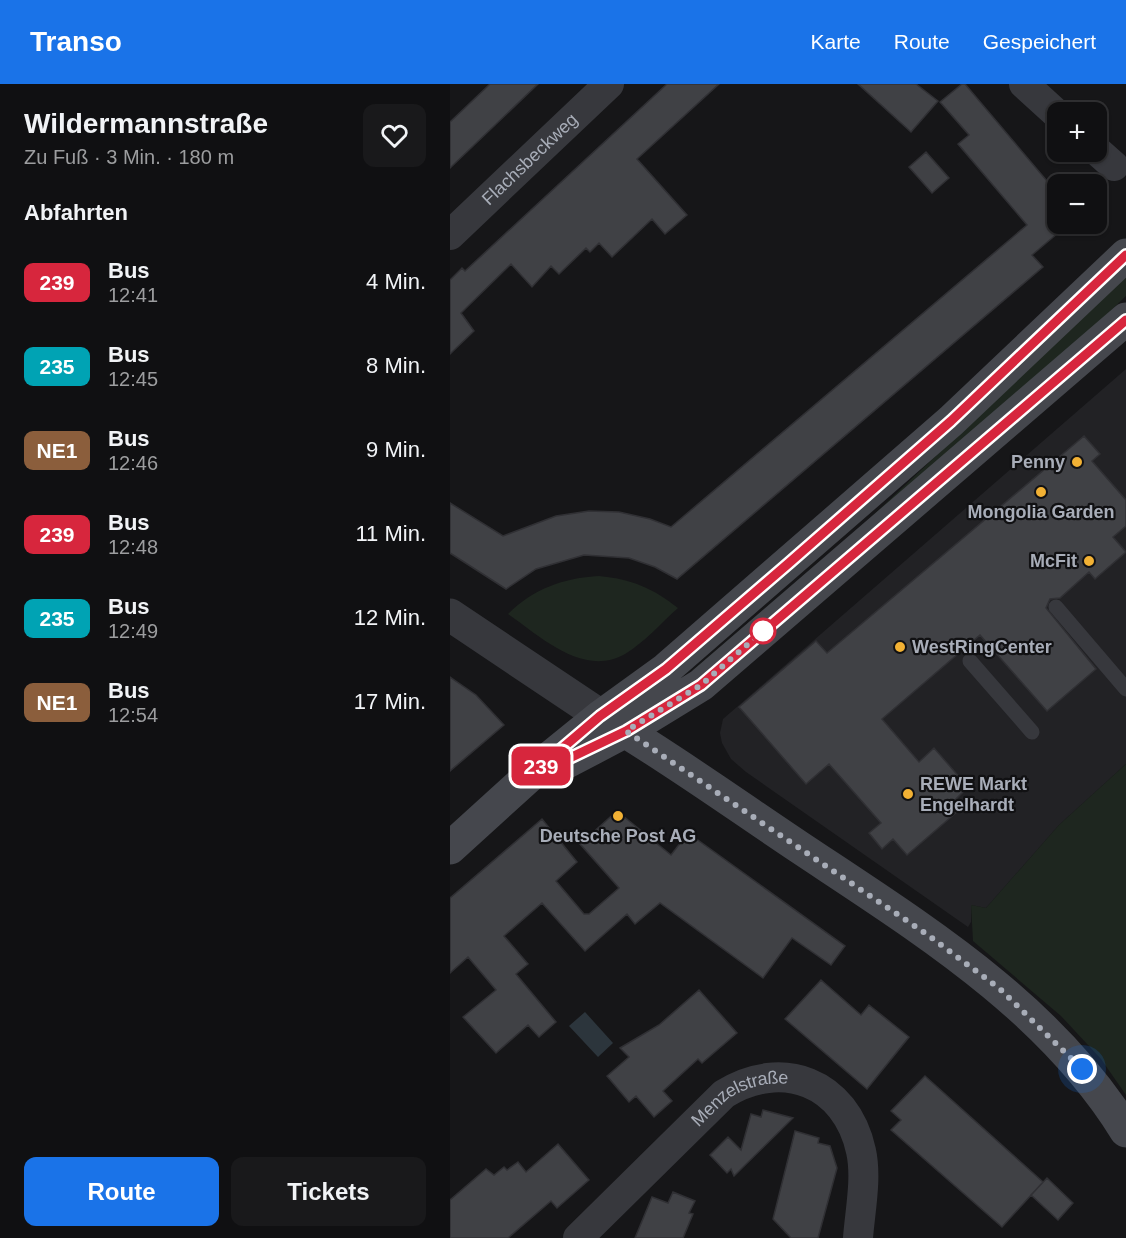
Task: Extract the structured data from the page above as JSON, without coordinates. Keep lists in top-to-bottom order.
{
  "streets": {
    "street": ["Flachsbeckweg", "Menzelstraße"]
  },
  "places": [
    "Penny",
    "Mongolia Garden",
    "McFit",
    "WestRingCenter",
    "REWE Markt Engelhardt",
    "Deutsche Post AG"
  ],
  "lines": ["bus line 239"],
  "page": {
    "header": "Transo",
    "nav": ["Karte", "Route", "Gespeichert"],
    "heading": [
      ["Wildermannstraße", "Zu Fuß · 3 Min. · 180 m"],
      "Abfahrten"
    ],
    "on_map": "239",
    "map_buttons": ["+", "−"],
    "list": [
      {
        "mark": "239",
        "name": "Bus",
        "note": "12:41",
        "value": "4 Min."
      },
      {
        "mark": "235",
        "name": "Bus",
        "note": "12:45",
        "value": "8 Min."
      },
      {
        "mark": "NE1",
        "name": "Bus",
        "note": "12:46",
        "value": "9 Min."
      },
      {
        "mark": "239",
        "name": "Bus",
        "note": "12:48",
        "value": "11 Min."
      },
      {
        "mark": "235",
        "name": "Bus",
        "note": "12:49",
        "value": "12 Min."
      },
      {
        "mark": "NE1",
        "name": "Bus",
        "note": "12:54",
        "value": "17 Min."
      }
    ],
    "buttons": ["Route", "Tickets"]
  }
}
